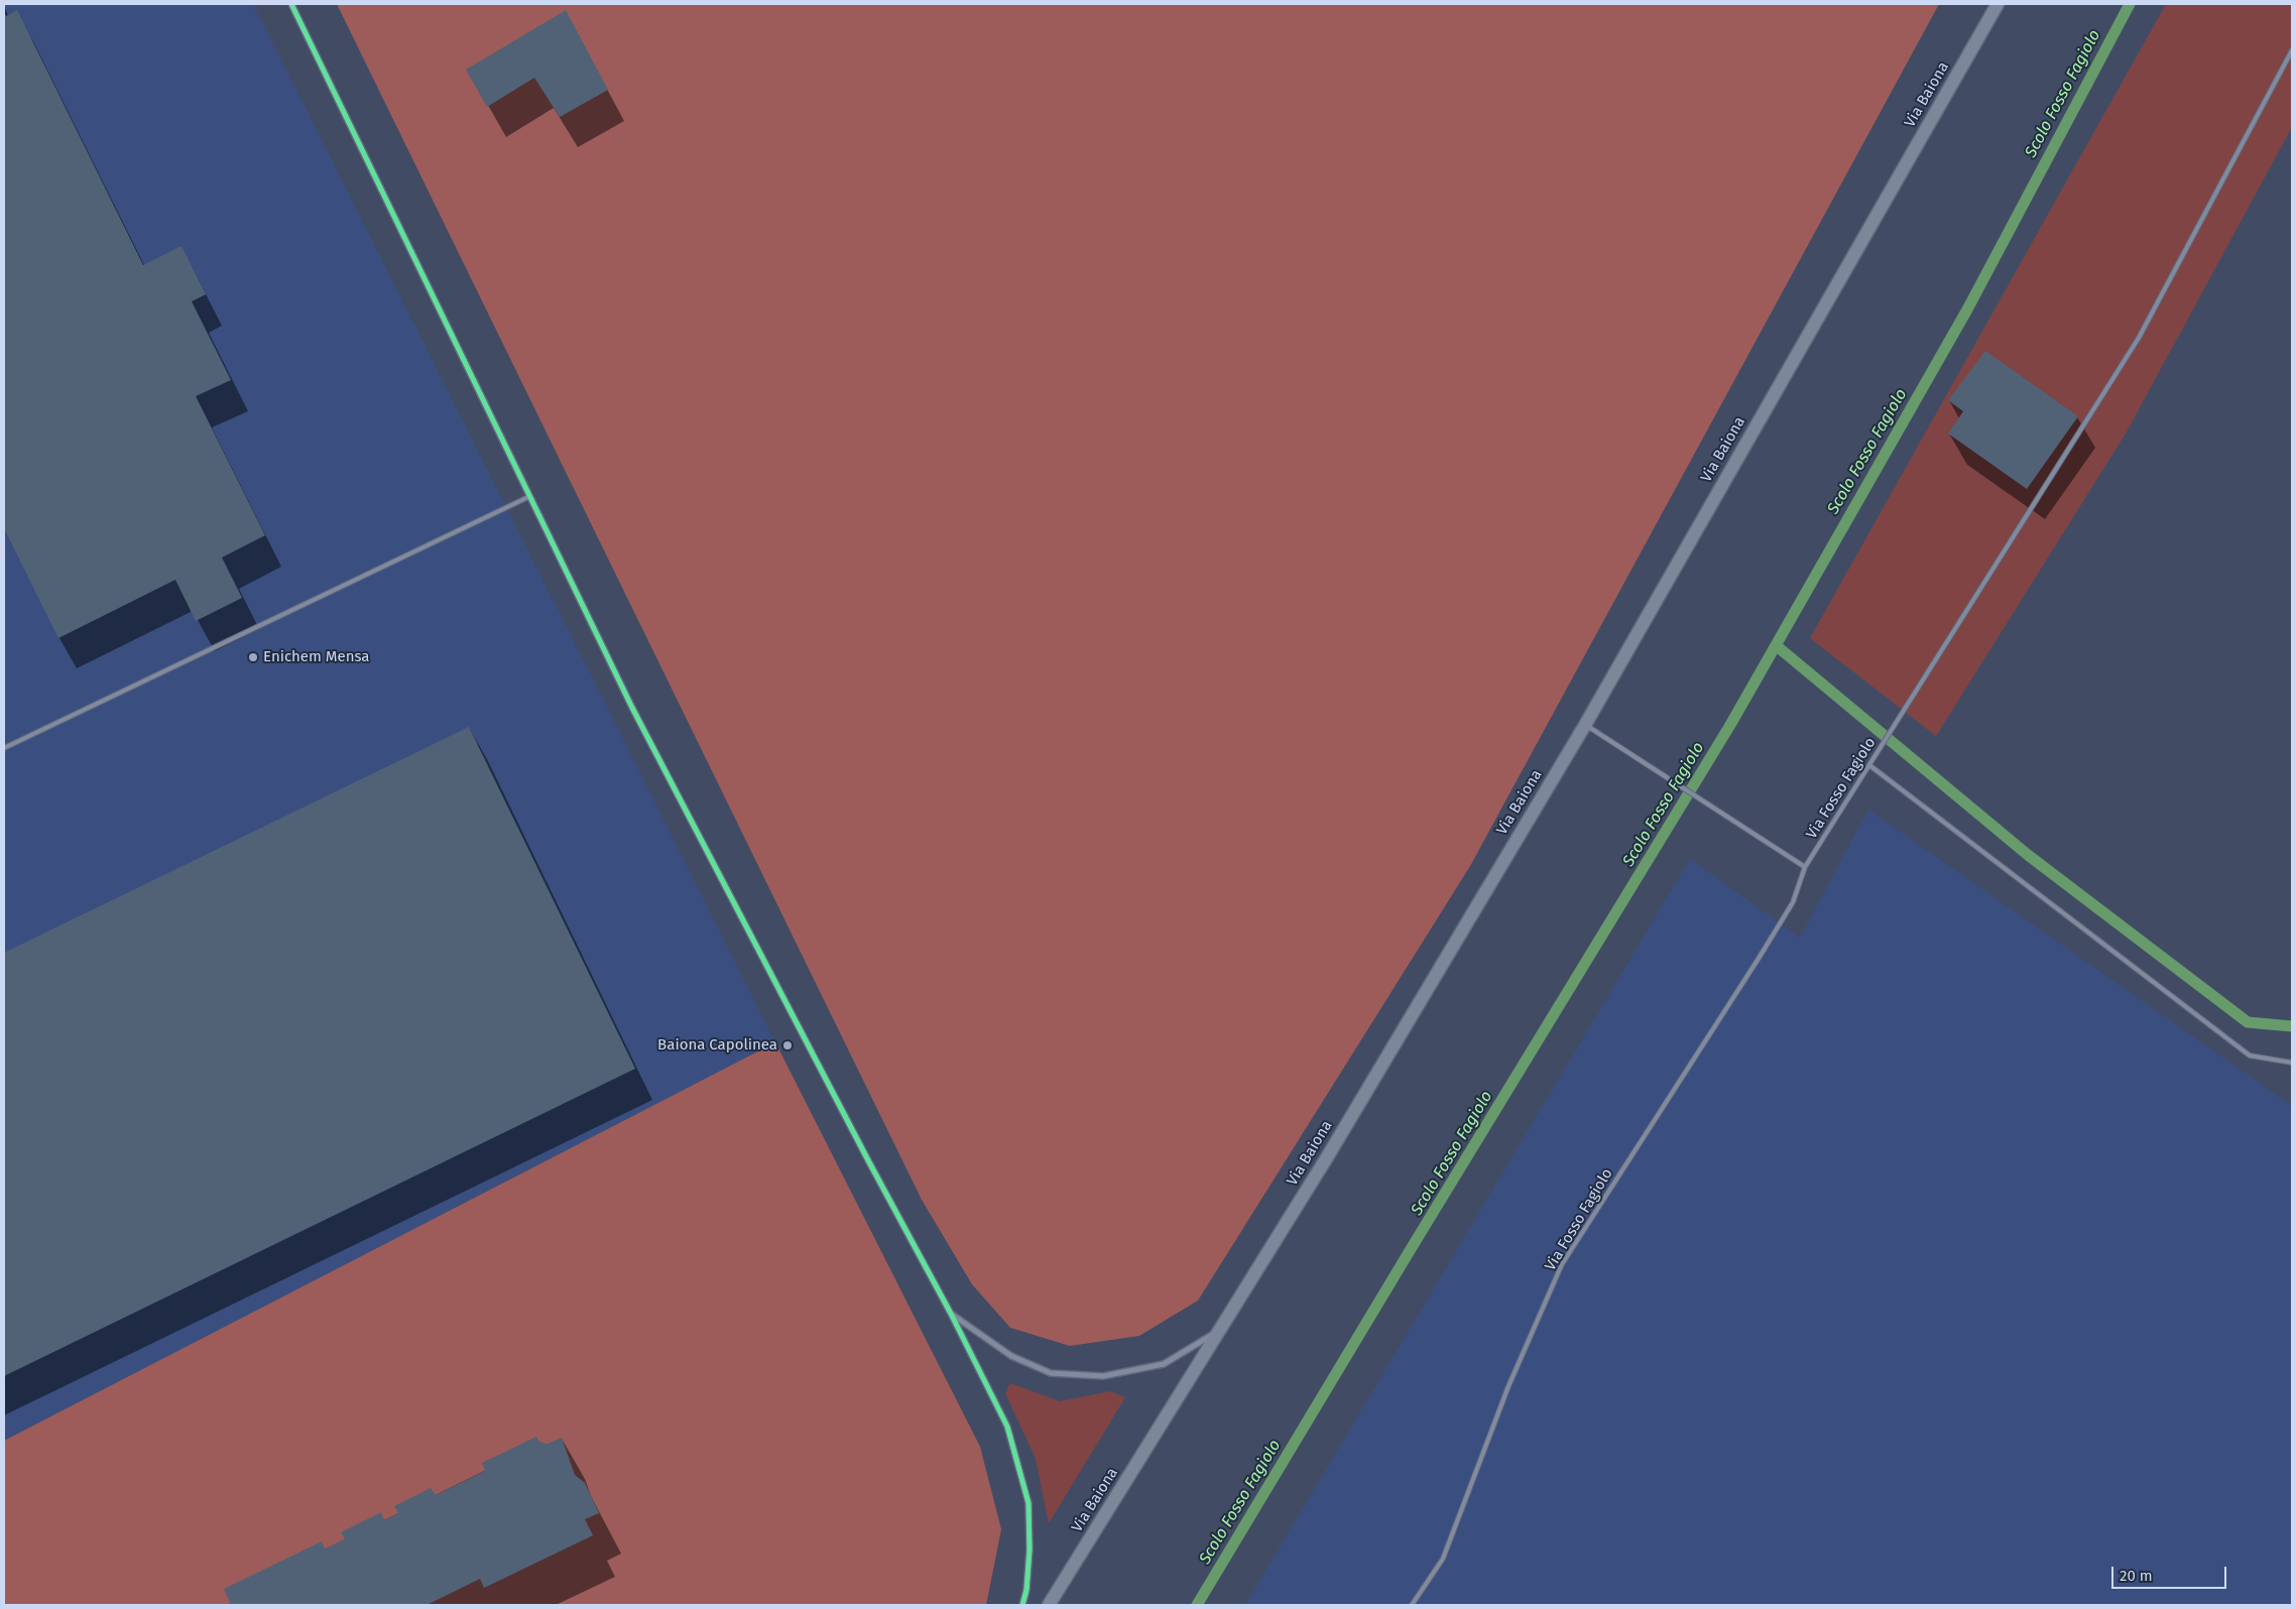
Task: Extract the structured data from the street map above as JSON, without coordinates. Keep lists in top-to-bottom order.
{
  "streets": {
    "main road": ["Via Baiona"],
    "lane": ["Via Fosso Fagiolo"]
  },
  "water": ["Scolo Fosso Fagiolo"],
  "places": ["Enichem Mensa", "Baiona Capolinea"],
  "scale_bar": "20 m"
}
